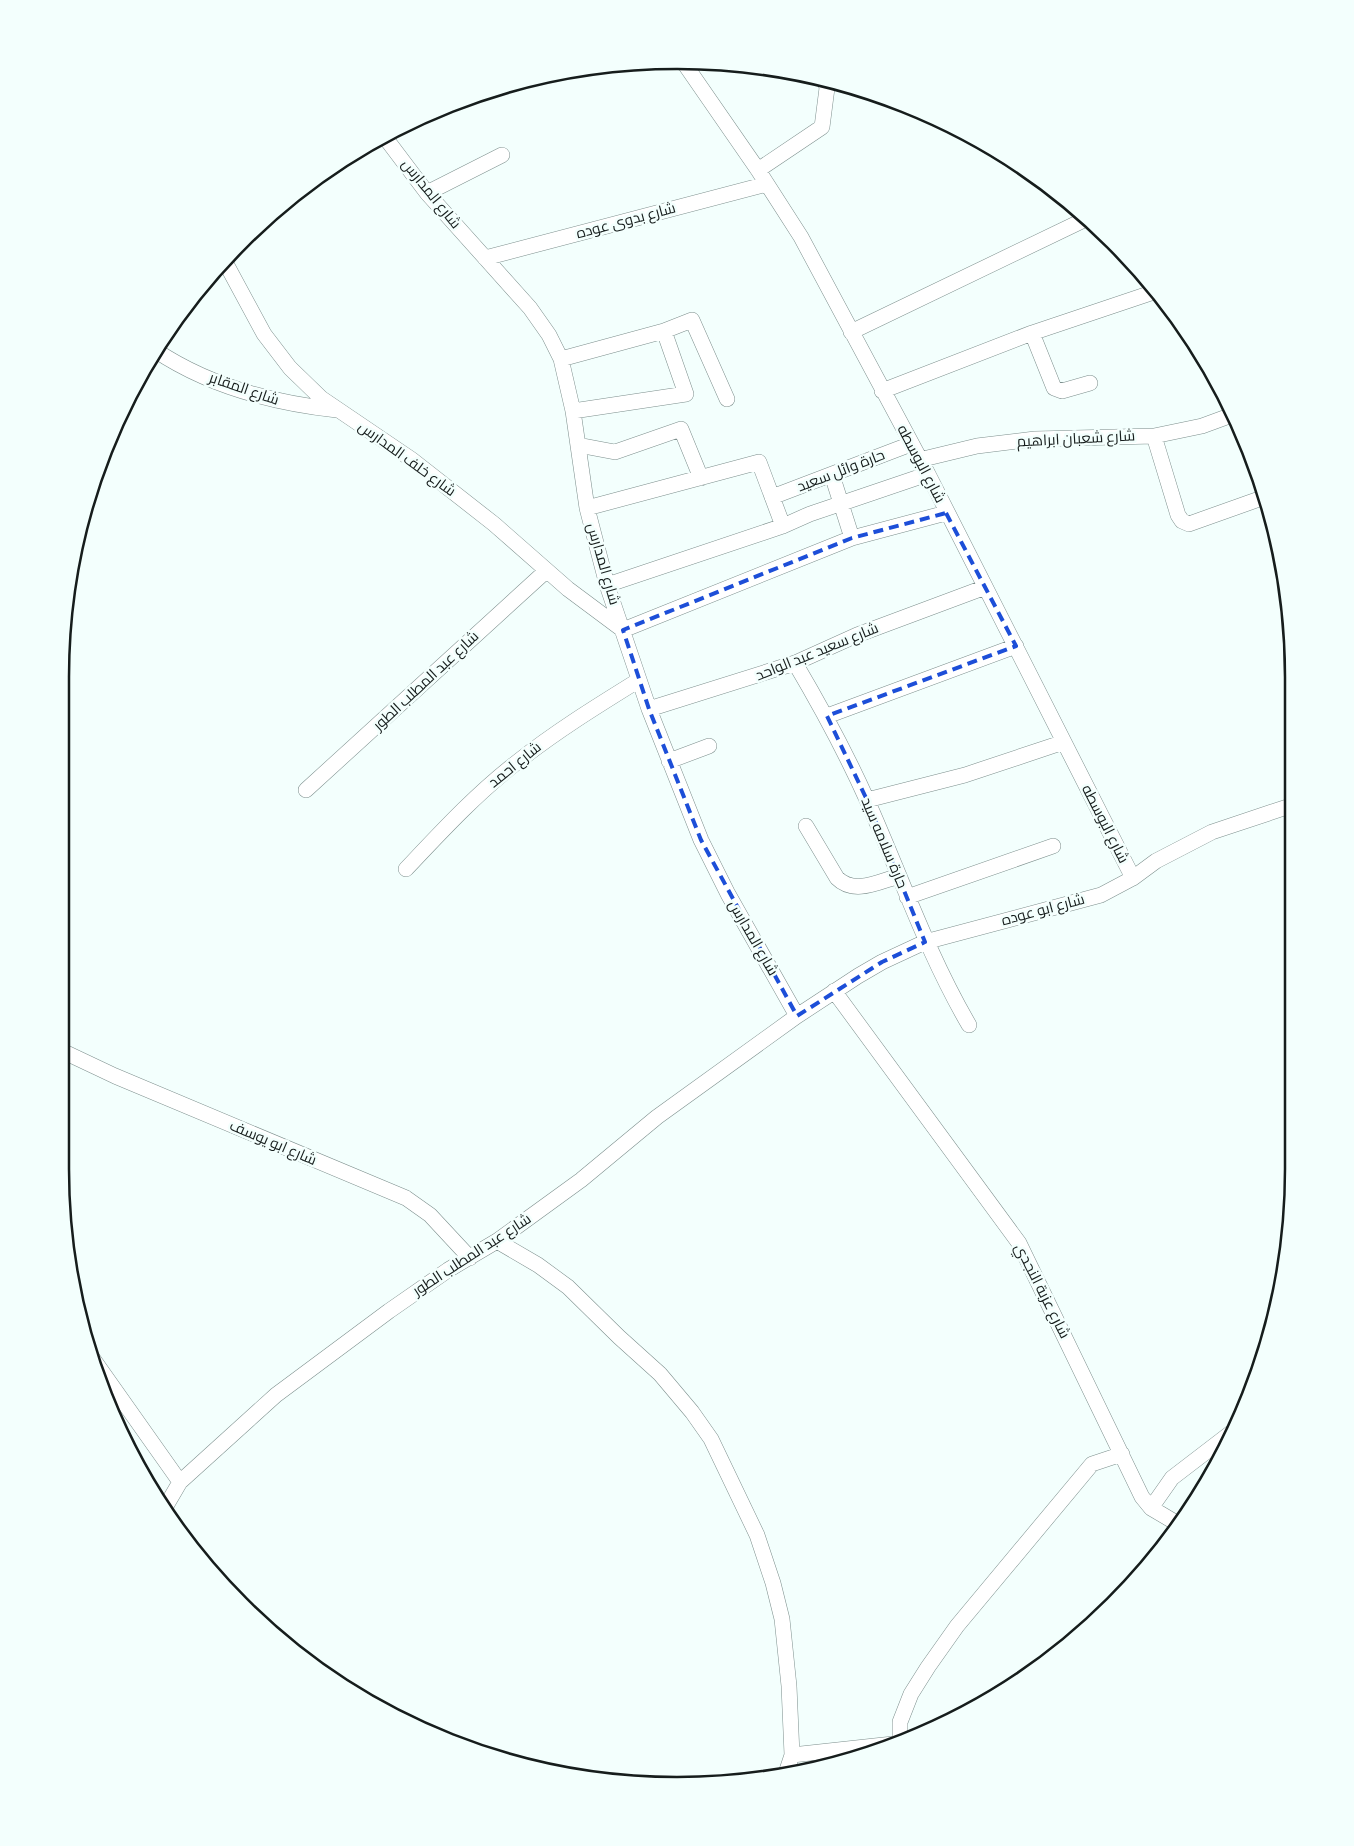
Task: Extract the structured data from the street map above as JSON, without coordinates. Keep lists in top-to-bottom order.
{
  "streets": {
    "street": [
      "شارع المدارس",
      "شارع بدوى عوده",
      "شارع المقابر",
      "شارع شعبان ابراهيم",
      "شارع خلف المدارس",
      "شارع البوسطه",
      "حارة وائل سعيد",
      "شارع سعيد عبد الواحد",
      "شارع عبد المطلب الطور",
      "شارع احمد",
      "حارة سلامه سيد",
      "شارع ابو عوده",
      "شارع ابو يوسف",
      "شارع عزبة النجدي"
    ]
  },
  "crossings": [
    ["شارع المدارس", "شارع بدوى عوده"],
    ["شارع المدارس", "شارع خلف المدارس"],
    ["شارع المدارس", "شارع سعيد عبد الواحد"],
    ["شارع المدارس", "شارع عبد المطلب الطور"],
    ["شارع المدارس", "شارع احمد"],
    ["شارع المدارس", "شارع ابو عوده"],
    ["شارع بدوى عوده", "شارع البوسطه"],
    ["شارع المقابر", "شارع خلف المدارس"],
    ["شارع شعبان ابراهيم", "شارع البوسطه"],
    ["شارع خلف المدارس", "شارع عبد المطلب الطور"],
    ["شارع البوسطه", "حارة وائل سعيد"],
    ["شارع البوسطه", "شارع سعيد عبد الواحد"],
    ["شارع البوسطه", "شارع ابو عوده"],
    ["شارع سعيد عبد الواحد", "حارة سلامه سيد"],
    ["شارع عبد المطلب الطور", "شارع ابو عوده"],
    ["شارع عبد المطلب الطور", "شارع ابو يوسف"],
    ["حارة سلامه سيد", "شارع ابو عوده"],
    ["شارع ابو عوده", "شارع عزبة النجدي"]
  ]
}
